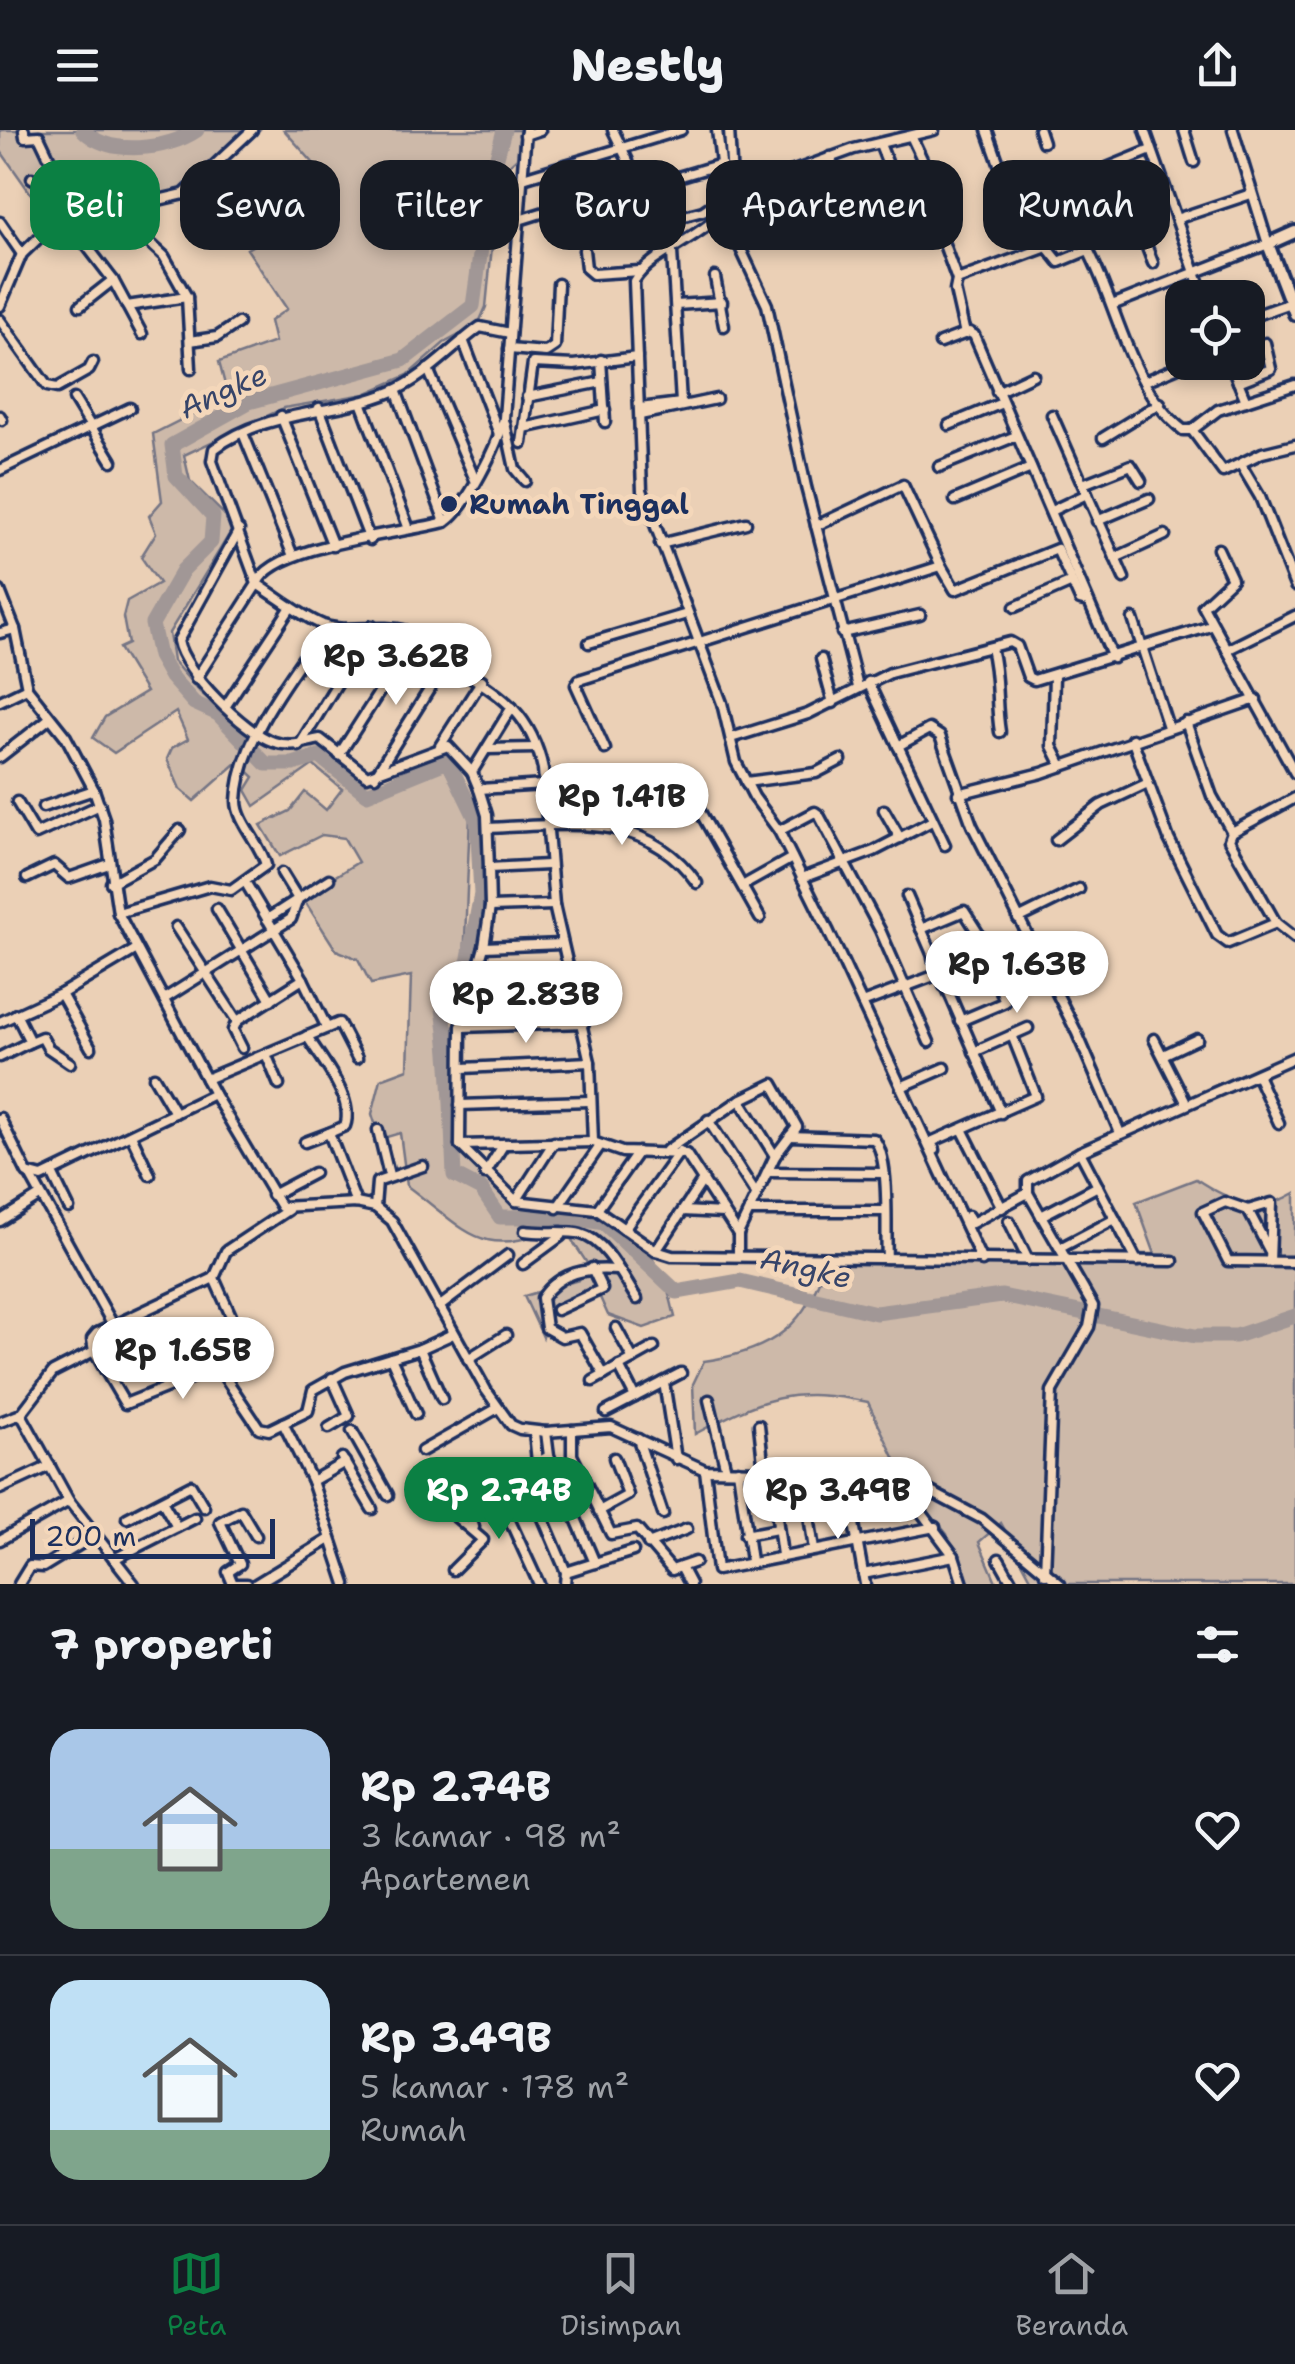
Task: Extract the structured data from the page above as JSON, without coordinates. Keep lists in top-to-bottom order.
{
  "water": ["Angke"],
  "places": ["Rumah Tinggal"],
  "scale_bar": "200 m",
  "page": {
    "header": "Nestly",
    "chip": [
      "Beli",
      "Sewa",
      "Filter",
      "Baru",
      "Apartemen",
      "Rumah"
    ],
    "price": [
      "Rp 3.62B",
      "Rp 1.41B",
      "Rp 1.63B",
      "Rp 2.83B",
      "Rp 1.65B",
      "Rp 2.74B",
      "Rp 3.49B"
    ],
    "scale": "200 m",
    "heading": "7 properti",
    "list": [
      {
        "name": "Rp 2.74B",
        "note": "3 kamar · 98 m² · Apartemen"
      },
      {
        "name": "Rp 3.49B",
        "note": "5 kamar · 178 m² · Rumah"
      }
    ],
    "tabs": ["Peta", "Disimpan", "Beranda"]
  }
}
